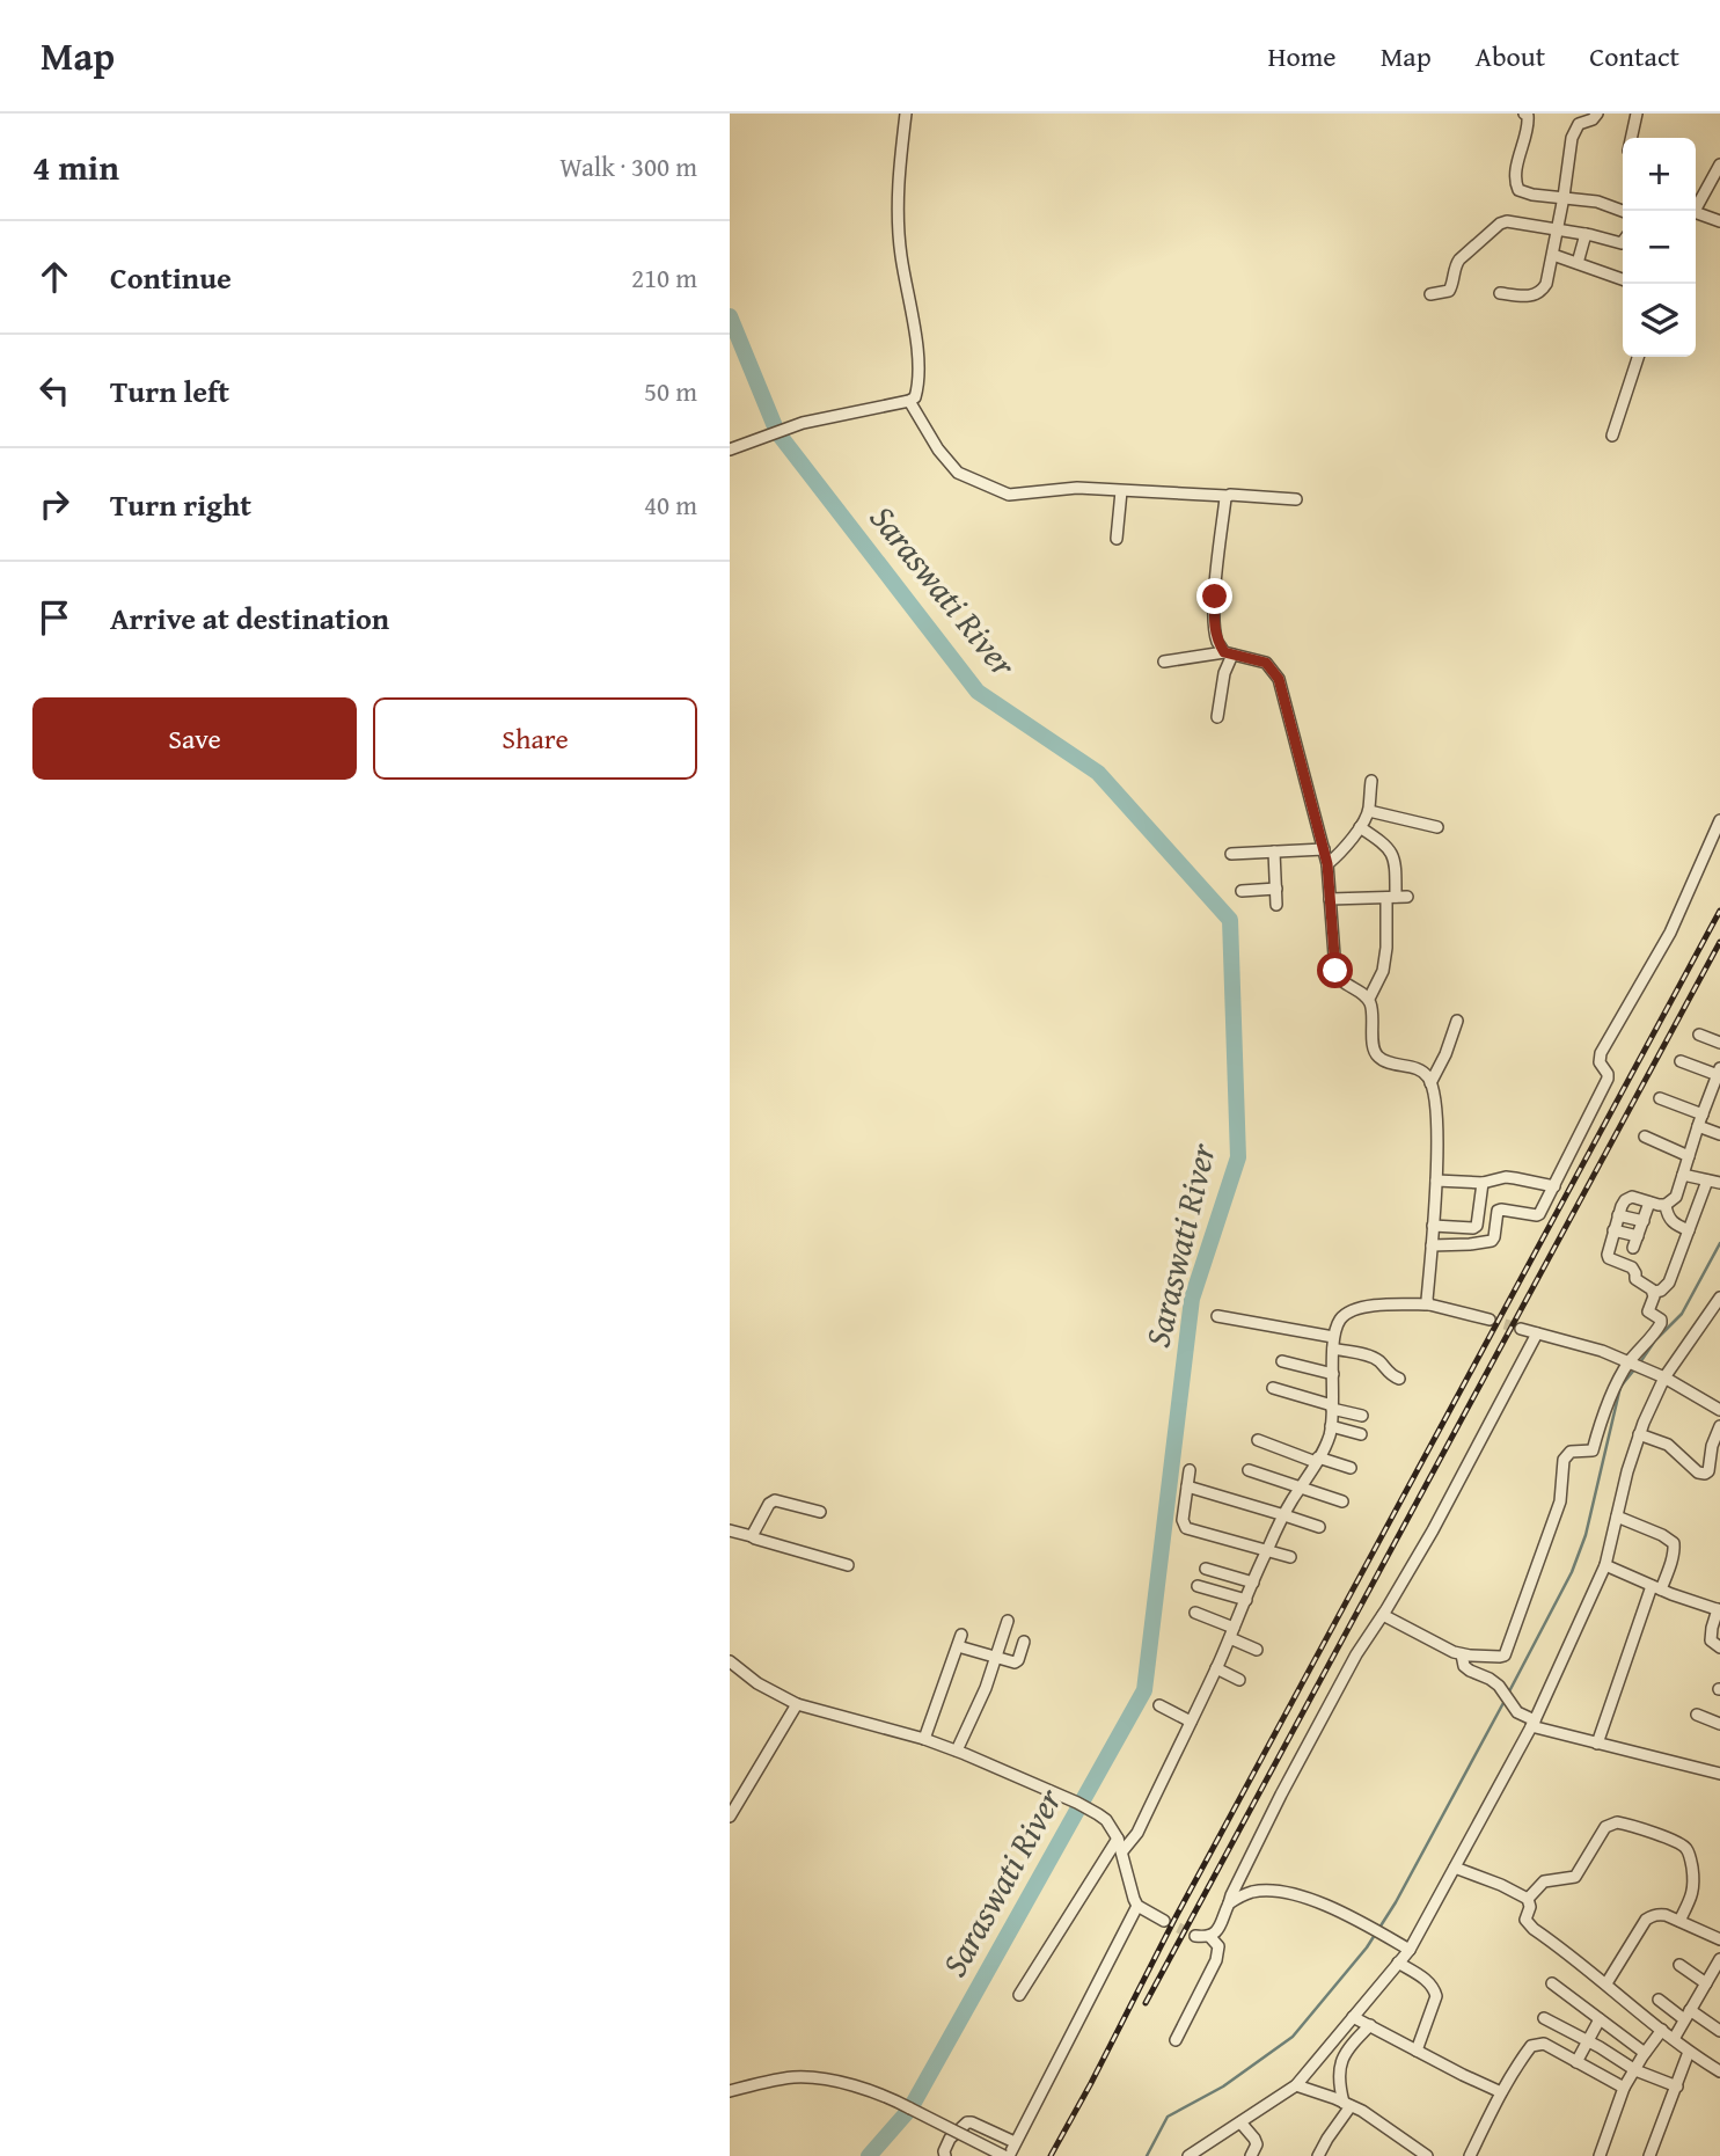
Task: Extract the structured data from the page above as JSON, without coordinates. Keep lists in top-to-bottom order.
{
  "water": ["Saraswati River"],
  "page": {
    "header": "Map",
    "nav": [
      "Home",
      "Map",
      "About",
      "Contact"
    ],
    "heading": ["4 min", "Walk · 300 m"],
    "map_buttons": ["+", "−"],
    "list": [
      ["Continue", "210 m"],
      ["Turn left", "50 m"],
      ["Turn right", "40 m"],
      "Arrive at destination"
    ],
    "buttons": ["Save", "Share"]
  }
}
